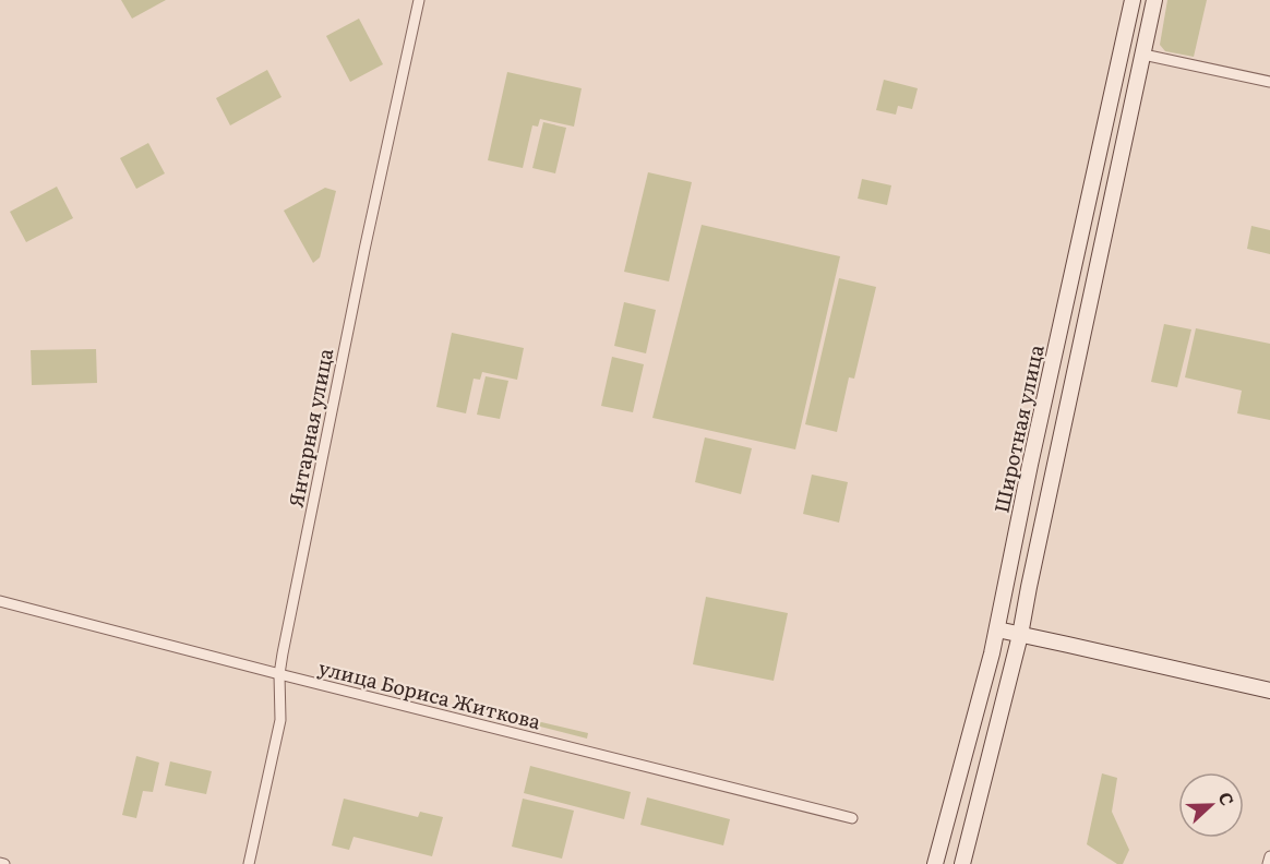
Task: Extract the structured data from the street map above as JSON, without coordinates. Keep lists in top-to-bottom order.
{
  "streets": {
    "main road": ["Широтная улица"],
    "street": ["Янтарная улица", "улица Бориса Житкова"]
  },
  "crossings": [
    ["Янтарная улица", "улица Бориса Житкова"]
  ],
  "north": "right"
}
